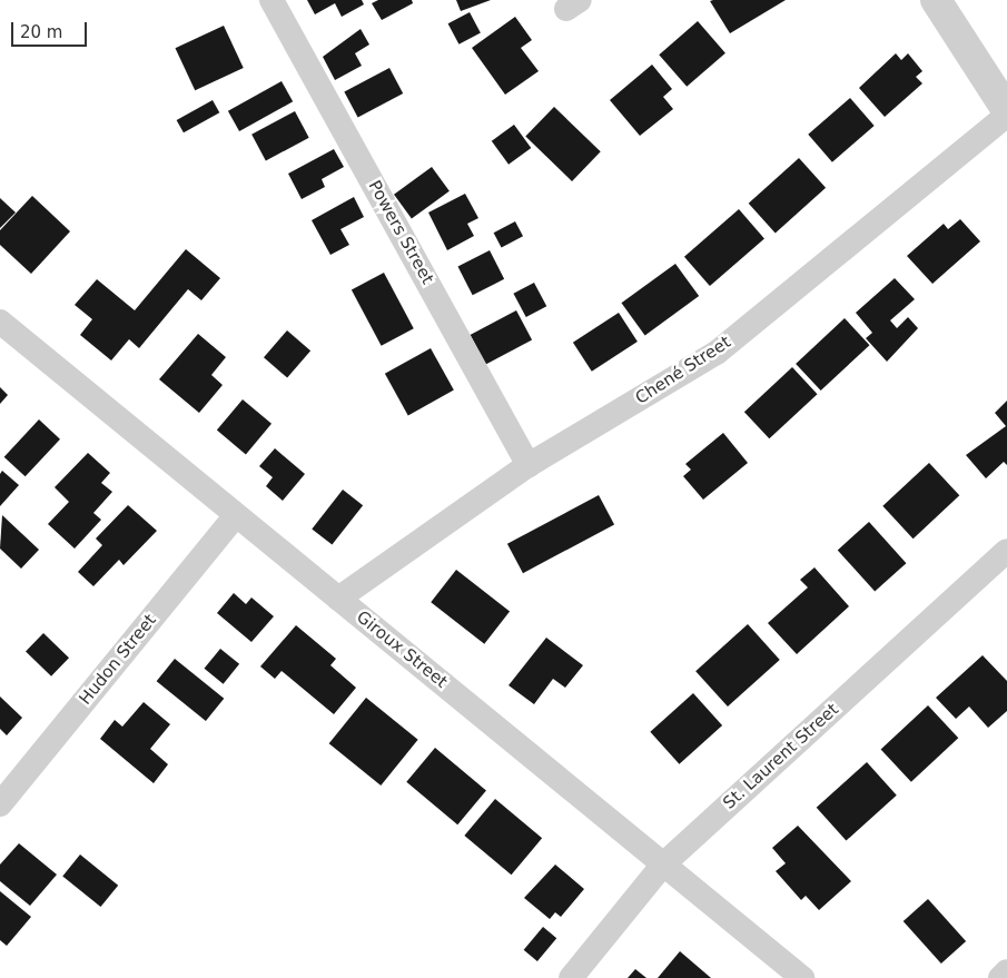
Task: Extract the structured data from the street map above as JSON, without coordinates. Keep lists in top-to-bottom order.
{
  "streets": {
    "street": [
      "Powers Street",
      "Chené Street",
      "Giroux Street",
      "Hudon Street",
      "St. Laurent Street"
    ]
  },
  "crossings": [
    ["Powers Street", "Chené Street"],
    ["Chené Street", "Giroux Street"],
    ["Giroux Street", "Hudon Street"],
    ["Giroux Street", "St. Laurent Street"]
  ],
  "scale_bar": "20 m"
}
